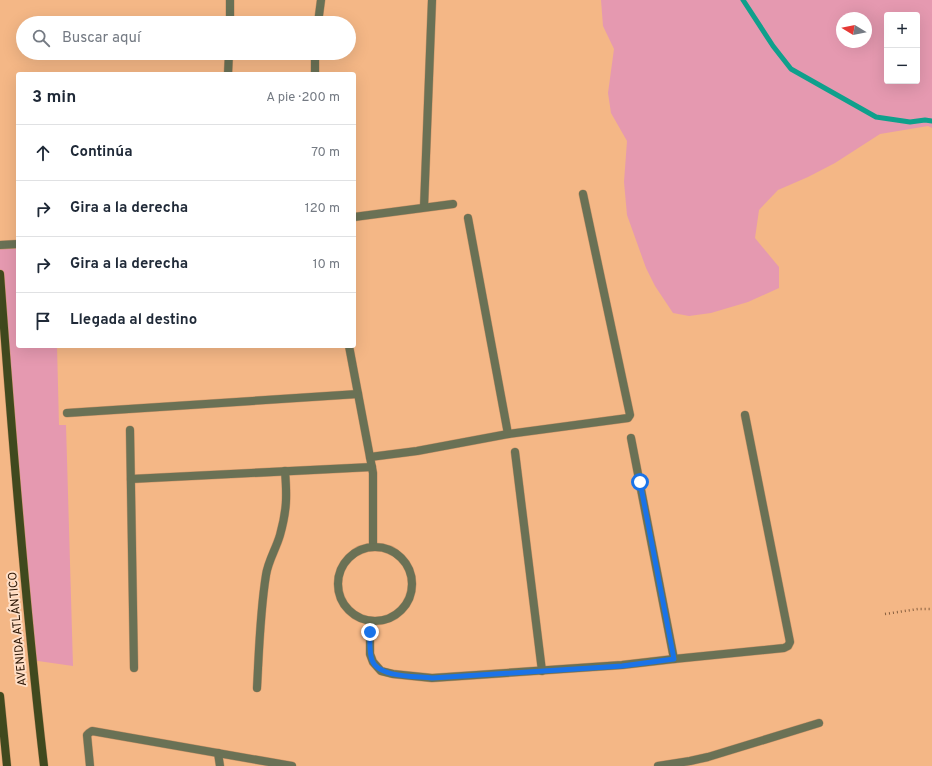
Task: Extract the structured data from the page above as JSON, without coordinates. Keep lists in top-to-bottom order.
{
  "streets": {
    "main road": ["AVENIDA ATLÁNTICO"]
  },
  "north": "left",
  "page": {
    "map_buttons": ["+", "−"],
    "search": "Buscar aquí",
    "heading": ["3 min", "A pie · 200 m"],
    "list": [
      ["Continúa", "70 m"],
      ["Gira a la derecha", "120 m"],
      ["Gira a la derecha", "10 m"],
      "Llegada al destino"
    ]
  }
}
